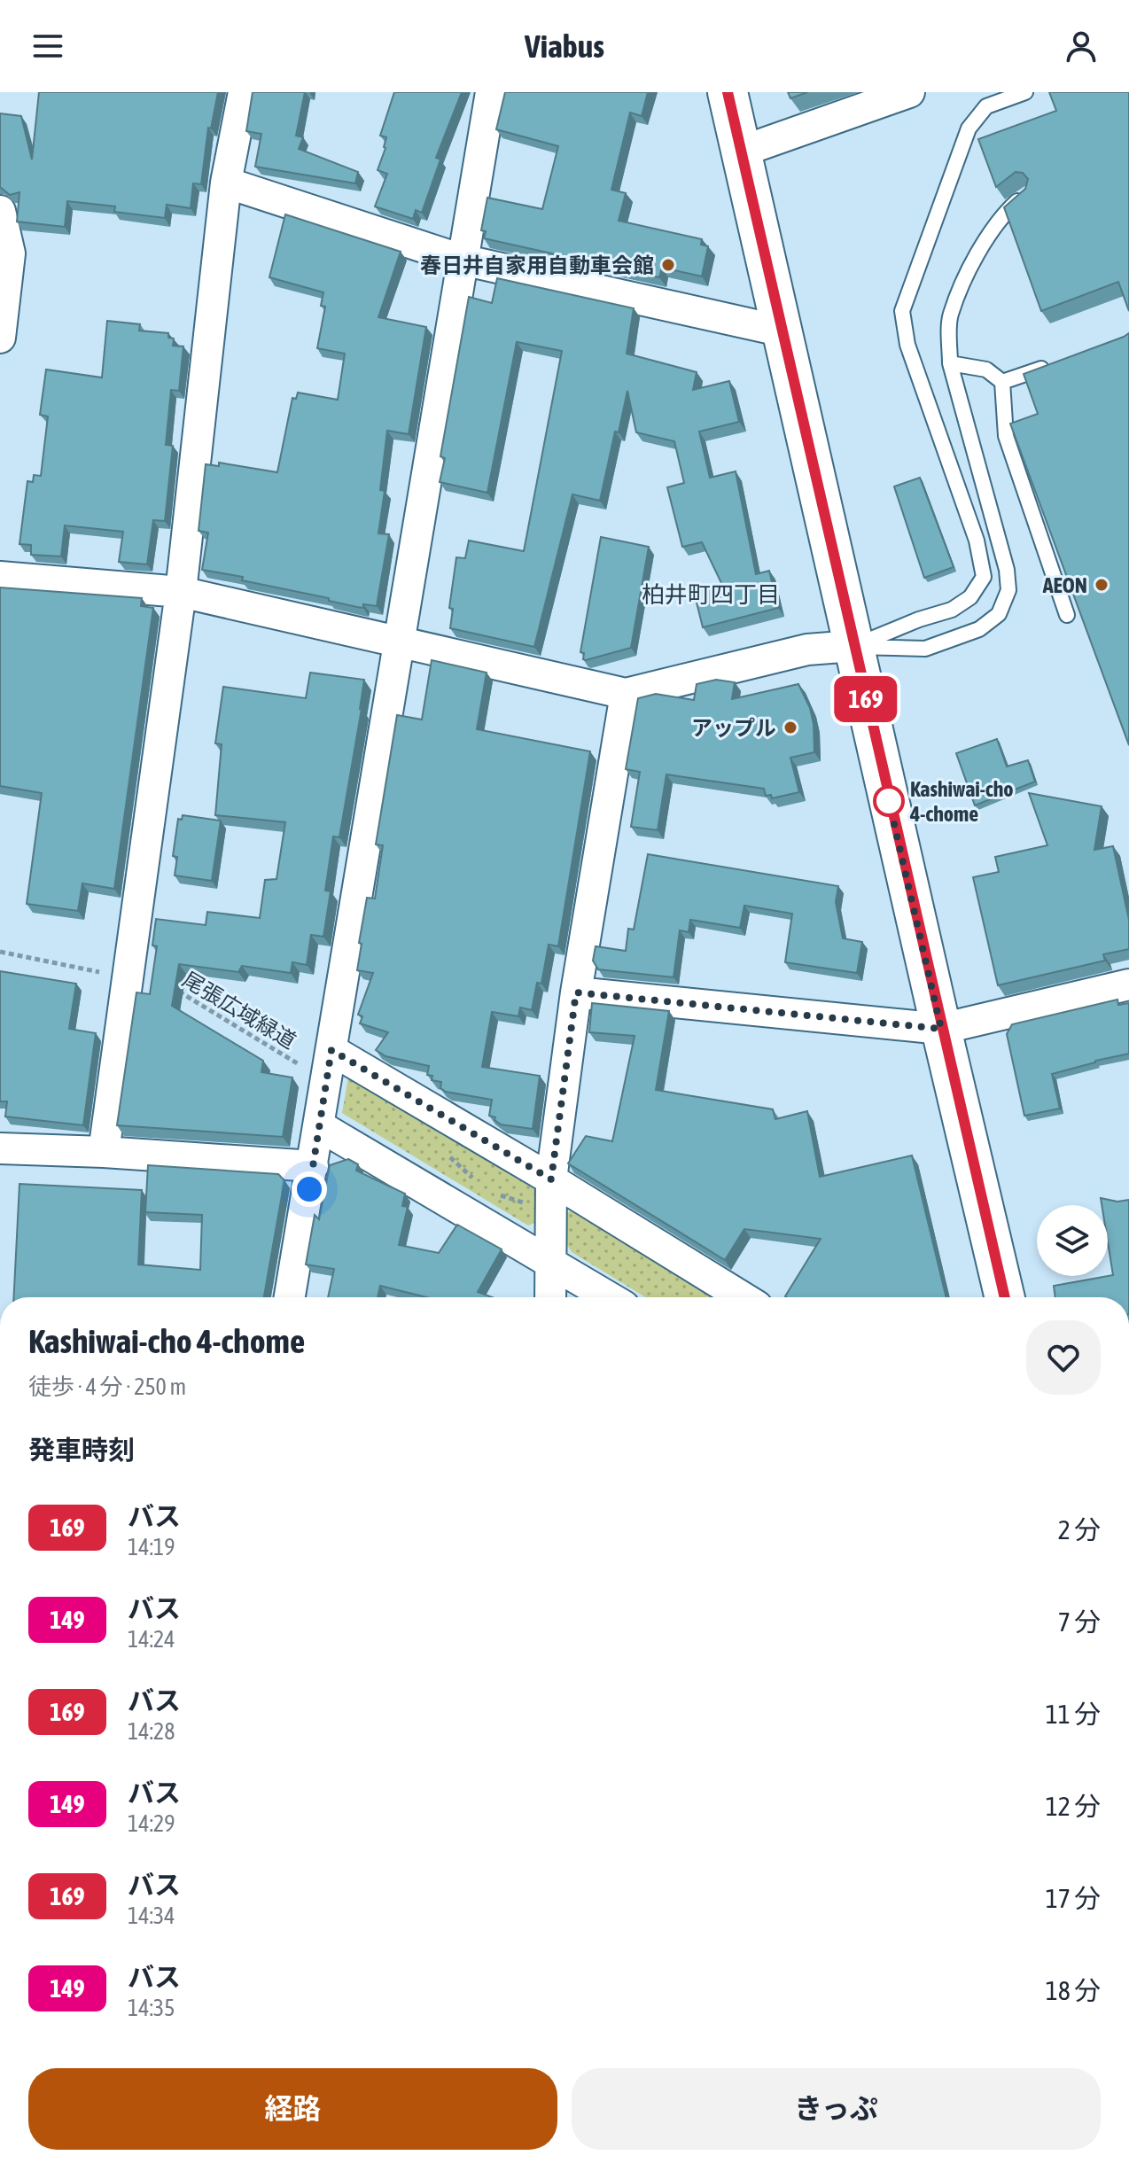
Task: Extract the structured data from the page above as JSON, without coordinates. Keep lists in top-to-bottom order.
{
  "streets": {
    "path": ["尾張広域緑道"]
  },
  "districts": ["柏井町四丁目"],
  "places": [
    "春日井自家用自動車会館",
    "AEON",
    "アップル",
    "Kashiwai-cho 4-chome"
  ],
  "lines": ["bus line 169"],
  "page": {
    "header": "Viabus",
    "on_map": "169",
    "heading": [
      ["Kashiwai-cho 4-chome", "徒歩 · 4 分 · 250 m"],
      "発車時刻"
    ],
    "list": [
      {
        "mark": "169",
        "name": "バス",
        "note": "14:19",
        "value": "2 分"
      },
      {
        "mark": "149",
        "name": "バス",
        "note": "14:24",
        "value": "7 分"
      },
      {
        "mark": "169",
        "name": "バス",
        "note": "14:28",
        "value": "11 分"
      },
      {
        "mark": "149",
        "name": "バス",
        "note": "14:29",
        "value": "12 分"
      },
      {
        "mark": "169",
        "name": "バス",
        "note": "14:34",
        "value": "17 分"
      },
      {
        "mark": "149",
        "name": "バス",
        "note": "14:35",
        "value": "18 分"
      }
    ],
    "buttons": ["経路", "きっぷ"]
  }
}
